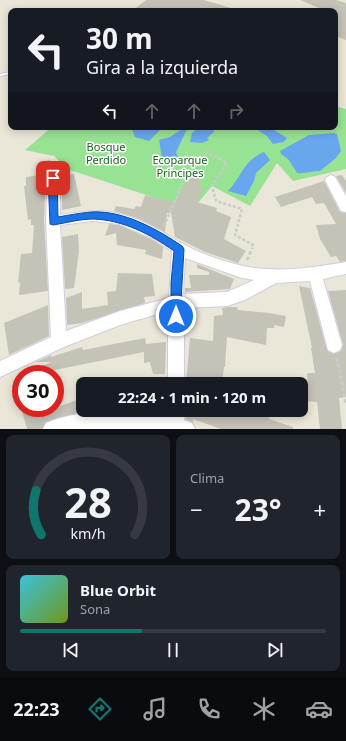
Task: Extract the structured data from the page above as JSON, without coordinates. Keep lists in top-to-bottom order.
{
  "parks": ["Bosque Perdido", "Ecoparque Principes"],
  "page": {
    "turn": ["30 m", "Gira a la izquierda"],
    "limit": "30",
    "trip": "22:24 · 1 min · 120 m",
    "tile": "Clima",
    "heat": ["−", "23°", "+"],
    "song": ["Blue Orbit", "Sona"],
    "tabs": "22:23",
    "gauge": ["28", "km/h"]
  }
}
